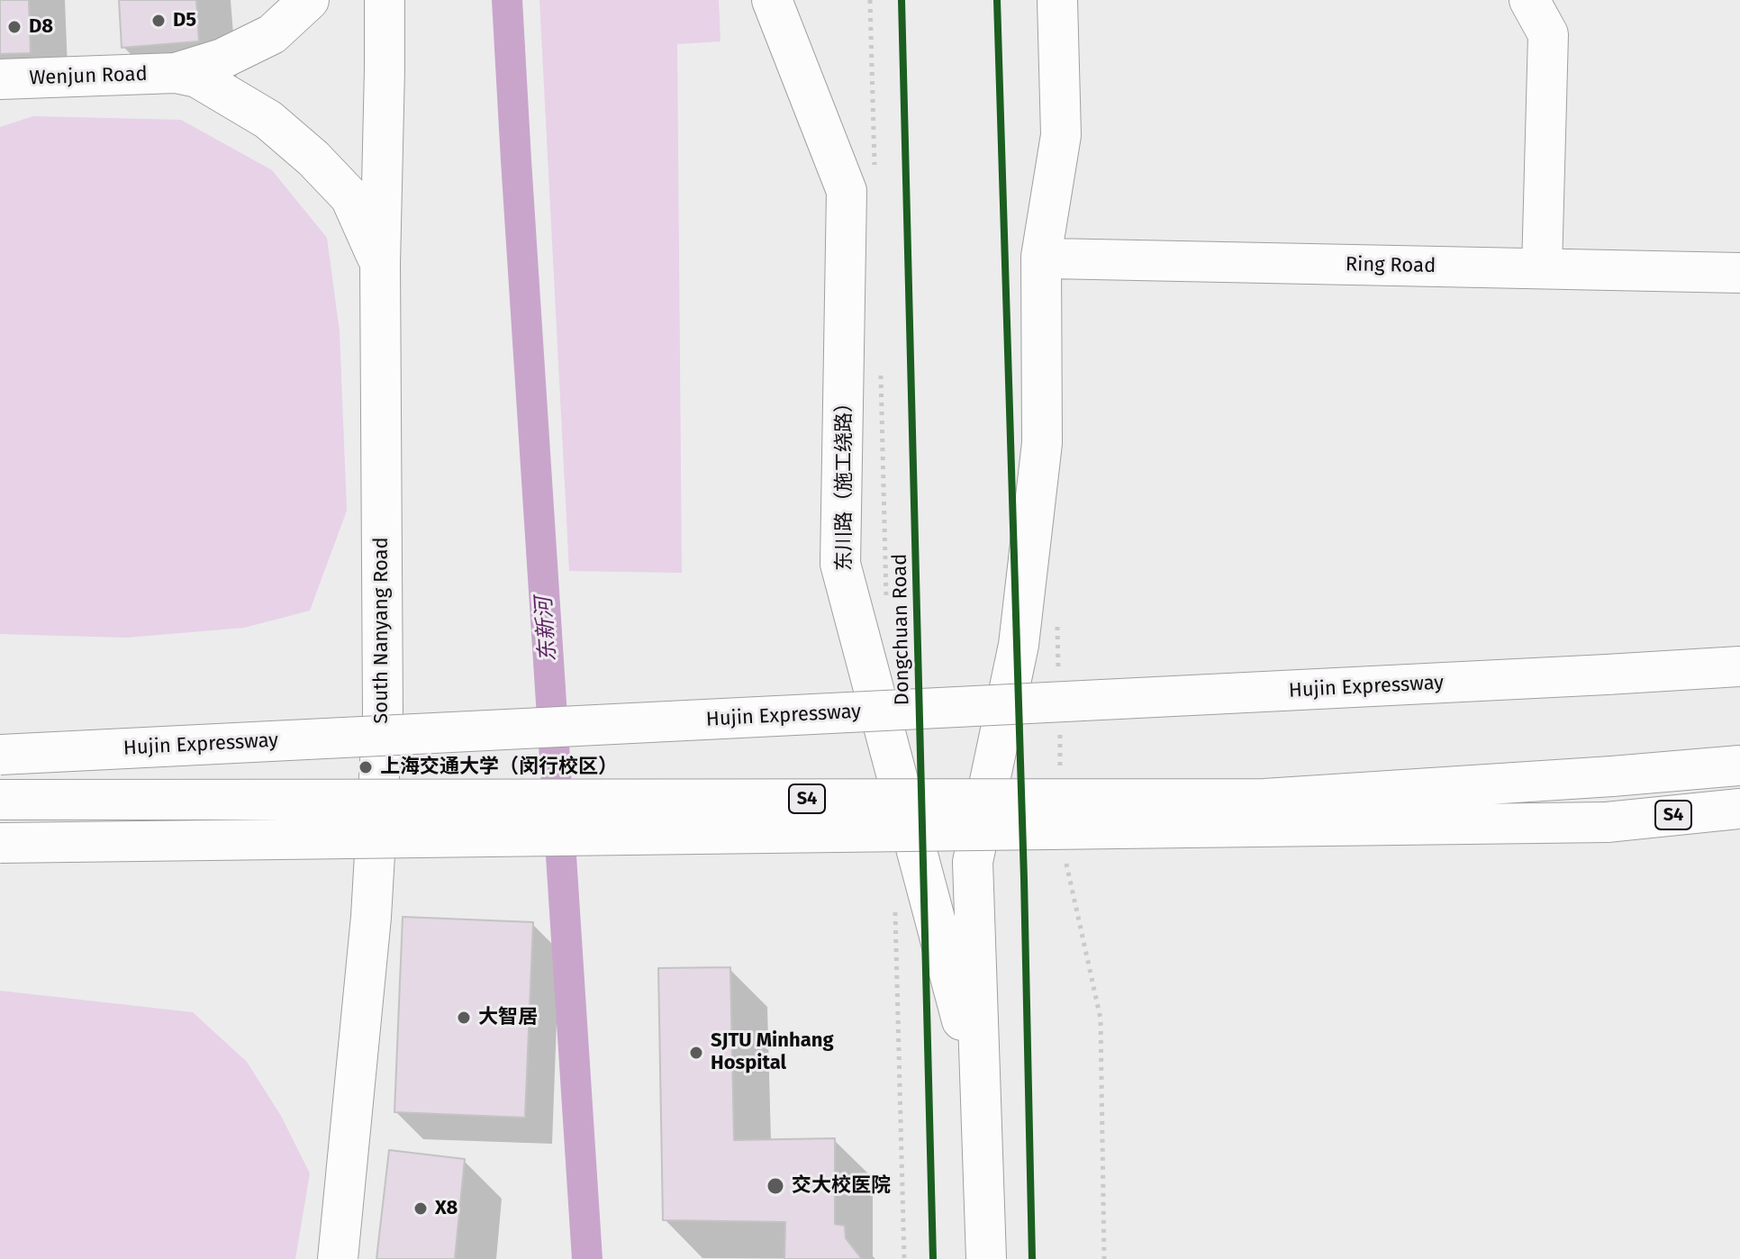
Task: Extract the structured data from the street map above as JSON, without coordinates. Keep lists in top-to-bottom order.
{
  "streets": {
    "main road": [
      "Wenjun Road",
      "Ring Road",
      "东川路（施工绕路）",
      "South Nanyang Road",
      "Hujin Expressway",
      "S4"
    ],
    "cycle path": ["Dongchuan Road"]
  },
  "crossings": [
    ["Wenjun Road", "South Nanyang Road"]
  ],
  "water": ["东新河"],
  "places": [
    "D5",
    "D8",
    "上海交通大学（闵行校区）",
    "大智居",
    "SJTU Minhang Hospital",
    "交大校医院",
    "X8"
  ]
}
